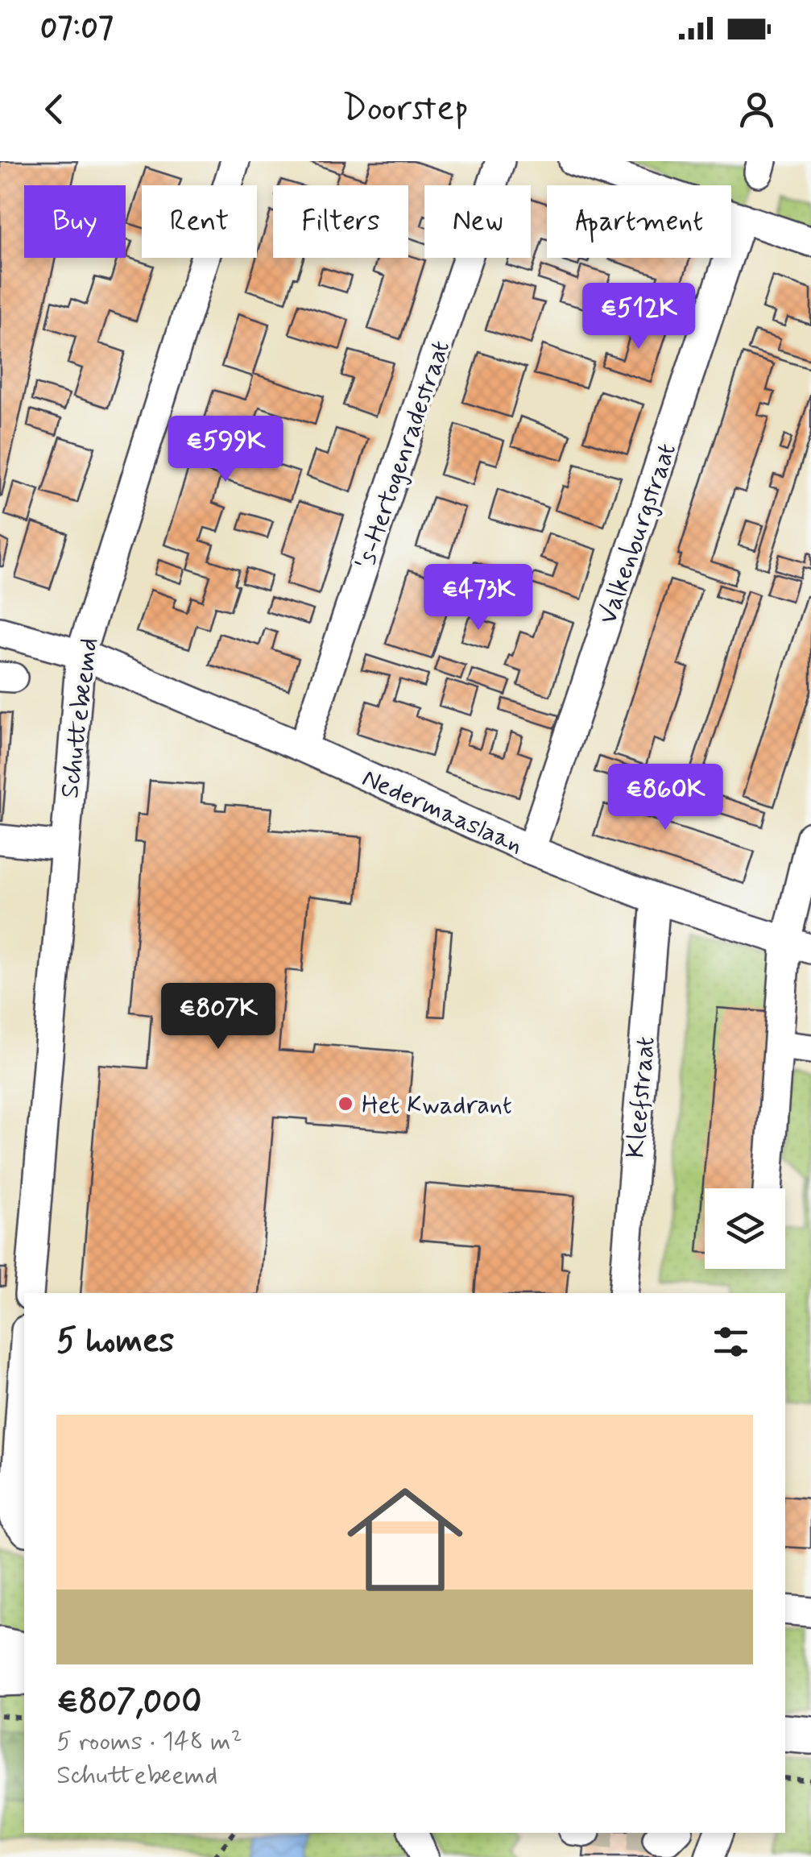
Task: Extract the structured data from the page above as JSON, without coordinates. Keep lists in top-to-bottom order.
{
  "streets": {
    "street": [
      "'s-Hertogenradestraat",
      "Valkenburgstraat",
      "Schuttebeemd",
      "Nedermaaslaan",
      "Kleefstraat"
    ]
  },
  "crossings": [
    ["'s-Hertogenradestraat", "Nedermaaslaan"],
    ["Valkenburgstraat", "Nedermaaslaan"],
    ["Schuttebeemd", "Nedermaaslaan"],
    ["Nedermaaslaan", "Kleefstraat"]
  ],
  "places": ["Het Kwadrant"],
  "page": {
    "status": "07:07",
    "header": "Doorstep",
    "chip": [
      "Buy",
      "Rent",
      "Filters",
      "New",
      "Apartment"
    ],
    "price": [
      "€512K",
      "€599K",
      "€473K",
      "€860K",
      "€807K"
    ],
    "heading": "5 homes",
    "list": [
      {
        "name": "€807,000",
        "note": "5 rooms · 148 m² · Schuttebeemd"
      }
    ]
  }
}
